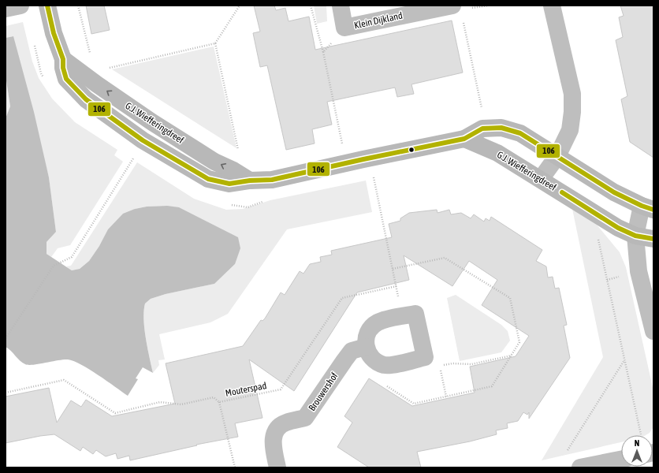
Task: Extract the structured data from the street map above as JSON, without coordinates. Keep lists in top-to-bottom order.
{
  "streets": {
    "street": ["Klein Dijkland", "G.J. Wiefferingdreef", "Brouwershof"],
    "path": ["Mouterspad"]
  },
  "lines": ["transit line 106"],
  "north": "top"
}
